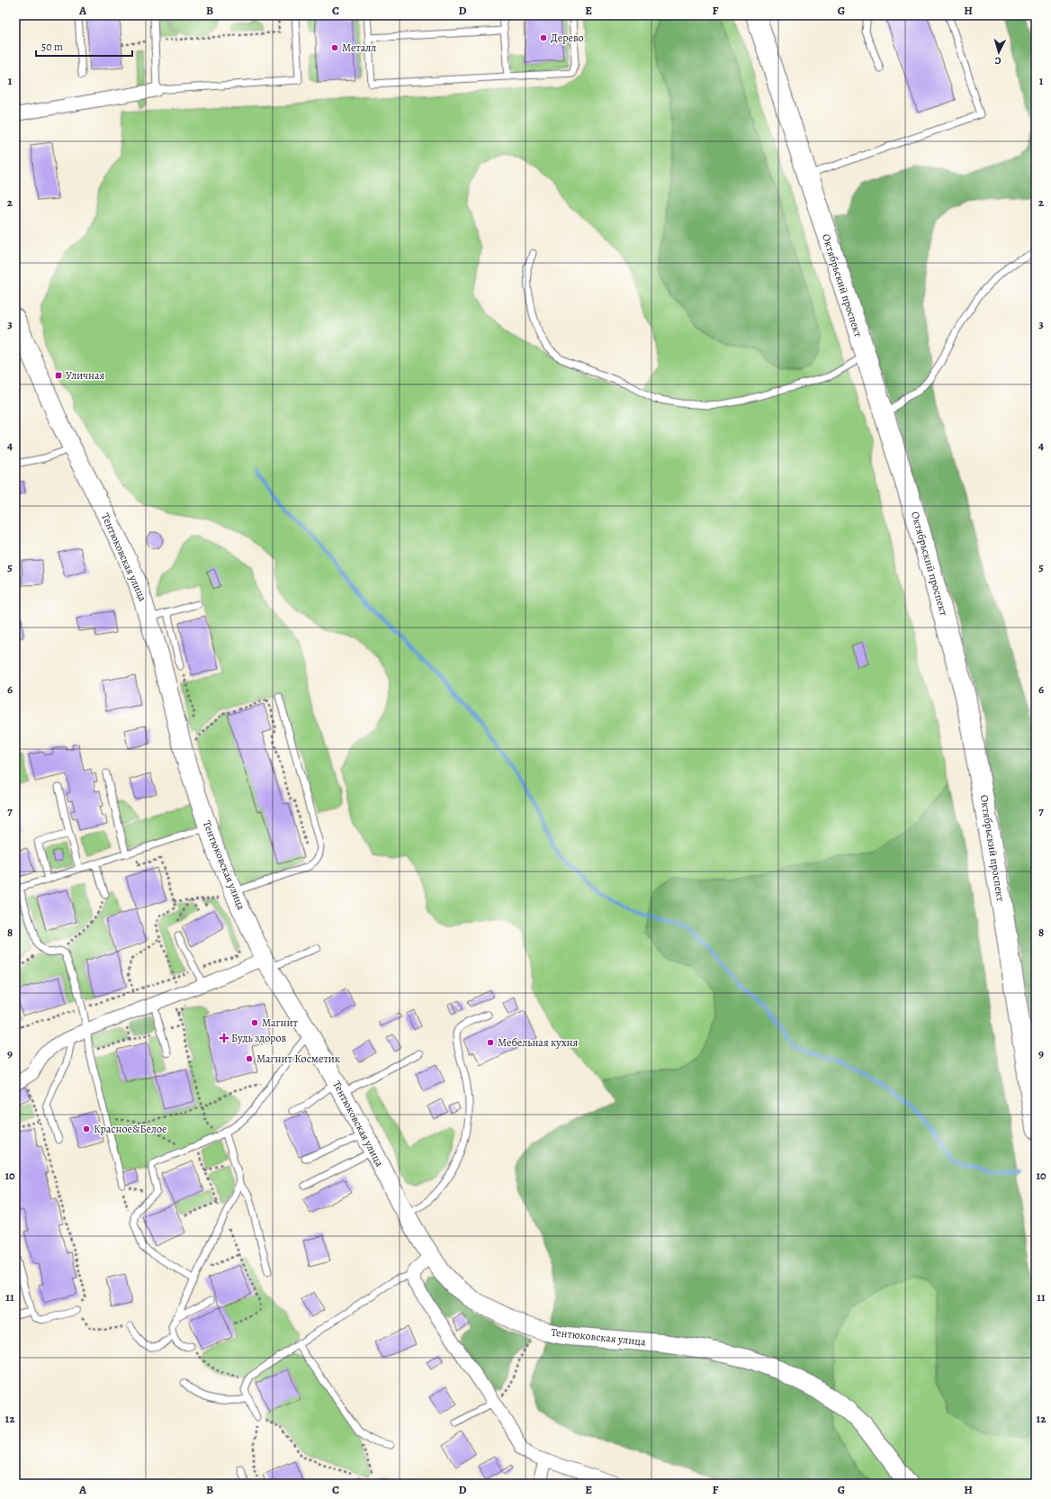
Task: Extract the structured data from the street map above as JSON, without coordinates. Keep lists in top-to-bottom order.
{
  "streets": {
    "main road": ["Октябрьский проспект"],
    "street": ["Тентюковская улица"]
  },
  "places": {
    "other": [
      "Дерево",
      "Металл",
      "Магнит",
      "Мебельная кухня",
      "Магнит Косметик",
      "Красное&Белое"
    ],
    "transit": ["Уличная"],
    "health": ["Будь здоров"]
  },
  "scale_bar": "50 m",
  "north": "bottom",
  "grid": {
    "columns": [
      "A",
      "B",
      "C",
      "D",
      "E",
      "F",
      "G",
      "H"
    ],
    "rows": [
      "1",
      "2",
      "3",
      "4",
      "5",
      "6",
      "7",
      "8",
      "9",
      "10",
      "11",
      "12"
    ]
  }
}
